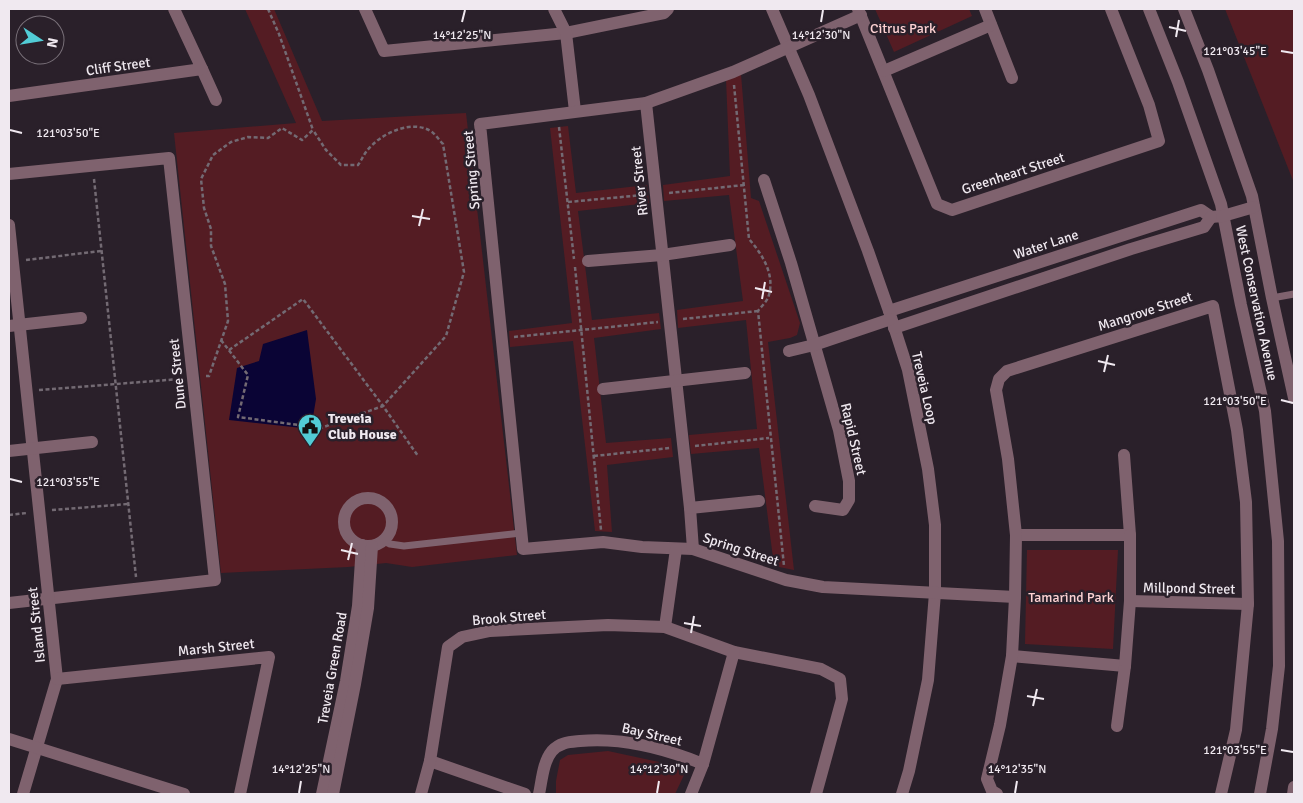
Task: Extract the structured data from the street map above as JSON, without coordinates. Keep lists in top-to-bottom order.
{
  "streets": {
    "street": [
      "Cliff Street",
      "Spring Street",
      "Greenheart Street",
      "River Street",
      "Water Lane",
      "West Conservation Avenue",
      "Mangrove Street",
      "Dune Street",
      "Treveia Loop",
      "Rapid Street",
      "Millpond Street",
      "Brook Street",
      "Island Street",
      "Marsh Street",
      "Treveia Green Road",
      "Bay Street"
    ]
  },
  "crossings": [
    ["Spring Street", "Greenheart Street"],
    ["Spring Street", "River Street"],
    ["Spring Street", "Treveia Loop"],
    ["Greenheart Street", "Treveia Loop"],
    ["Water Lane", "West Conservation Avenue"],
    ["Water Lane", "Treveia Loop"],
    ["Mangrove Street", "Millpond Street"],
    ["Dune Street", "Island Street"],
    ["Island Street", "Marsh Street"]
  ],
  "parks": ["Citrus Park", "Tamarind Park"],
  "places": {
    "public building": ["Treveia Club House"]
  },
  "north": "right",
  "coordinates": [
    "14°12'25\"N",
    "14°12'30\"N",
    "121°03'45\"E",
    "121°03'50\"E",
    "121°03'55\"E",
    "14°12'35\"N"
  ]
}
